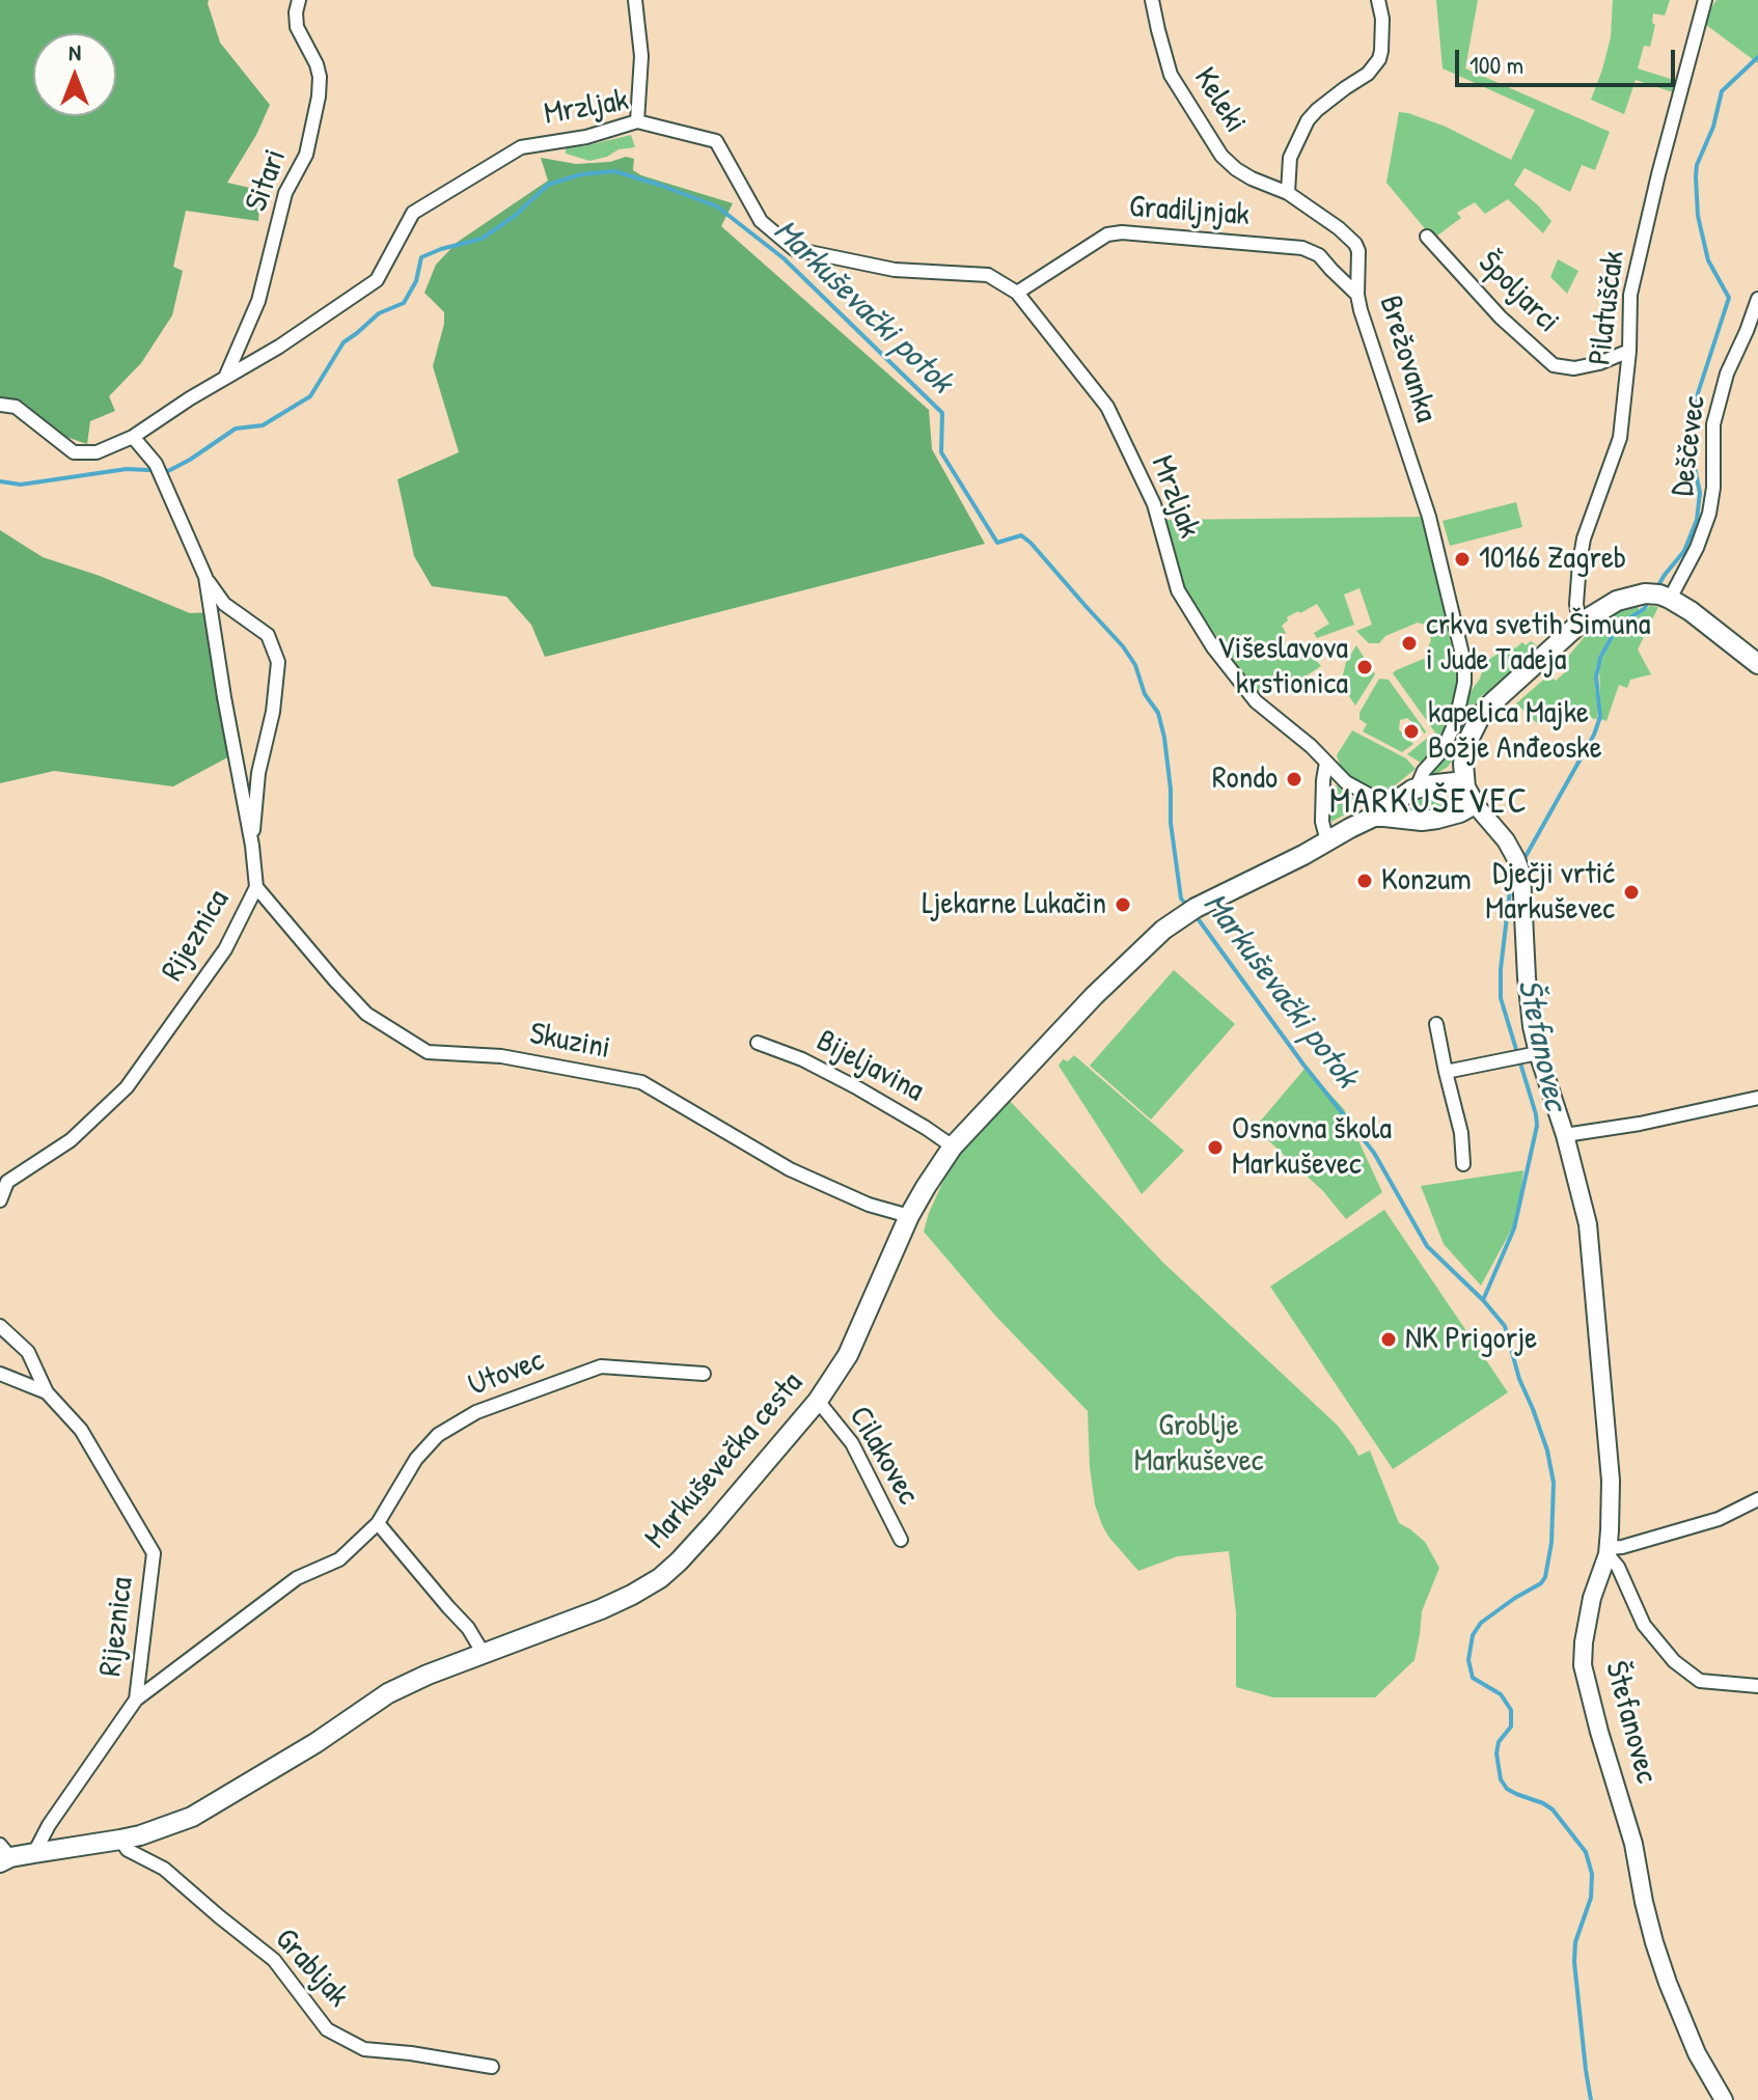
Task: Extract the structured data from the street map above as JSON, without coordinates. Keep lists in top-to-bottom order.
{
  "streets": {
    "main road": ["Markuševečka cesta"],
    "street": [
      "Keleki",
      "Mrzljak",
      "Sitari",
      "Gradiljnjak",
      "Špoljarci",
      "Pilatuščak",
      "Brežovanka",
      "Deščevec",
      "Rijeznica",
      "Skuzini",
      "Bijeljavina",
      "Utovec",
      "Cilakovec",
      "Štefanovec",
      "Grabljak"
    ]
  },
  "crossings": [
    ["Keleki", "Brežovanka"],
    ["Mrzljak", "Sitari"],
    ["Mrzljak", "Gradiljnjak"],
    ["Mrzljak", "Brežovanka"],
    ["Mrzljak", "Rijeznica"],
    ["Mrzljak", "Markuševečka cesta"],
    ["Gradiljnjak", "Brežovanka"],
    ["Špoljarci", "Pilatuščak"],
    ["Brežovanka", "Markuševečka cesta"],
    ["Rijeznica", "Skuzini"],
    ["Rijeznica", "Utovec"],
    ["Rijeznica", "Markuševečka cesta"],
    ["Skuzini", "Markuševečka cesta"],
    ["Bijeljavina", "Markuševečka cesta"],
    ["Cilakovec", "Markuševečka cesta"],
    ["Markuševečka cesta", "Grabljak"]
  ],
  "districts": ["MARKUŠEVEC"],
  "water": ["Markuševački potok", "Štefanovec"],
  "parks": ["Groblje Markuševec"],
  "places": [
    "10166 Zagreb",
    "crkva svetih Šimuna i Jude Tadeja",
    "Višeslavova krstionica",
    "kapelica Majke Božje Anđeoske",
    "Rondo",
    "Konzum",
    "Dječji vrtić Markuševec",
    "Ljekarne Lukačin",
    "Osnovna škola Markuševec",
    "NK Prigorje"
  ],
  "scale_bar": "100 m",
  "north": "top"
}
